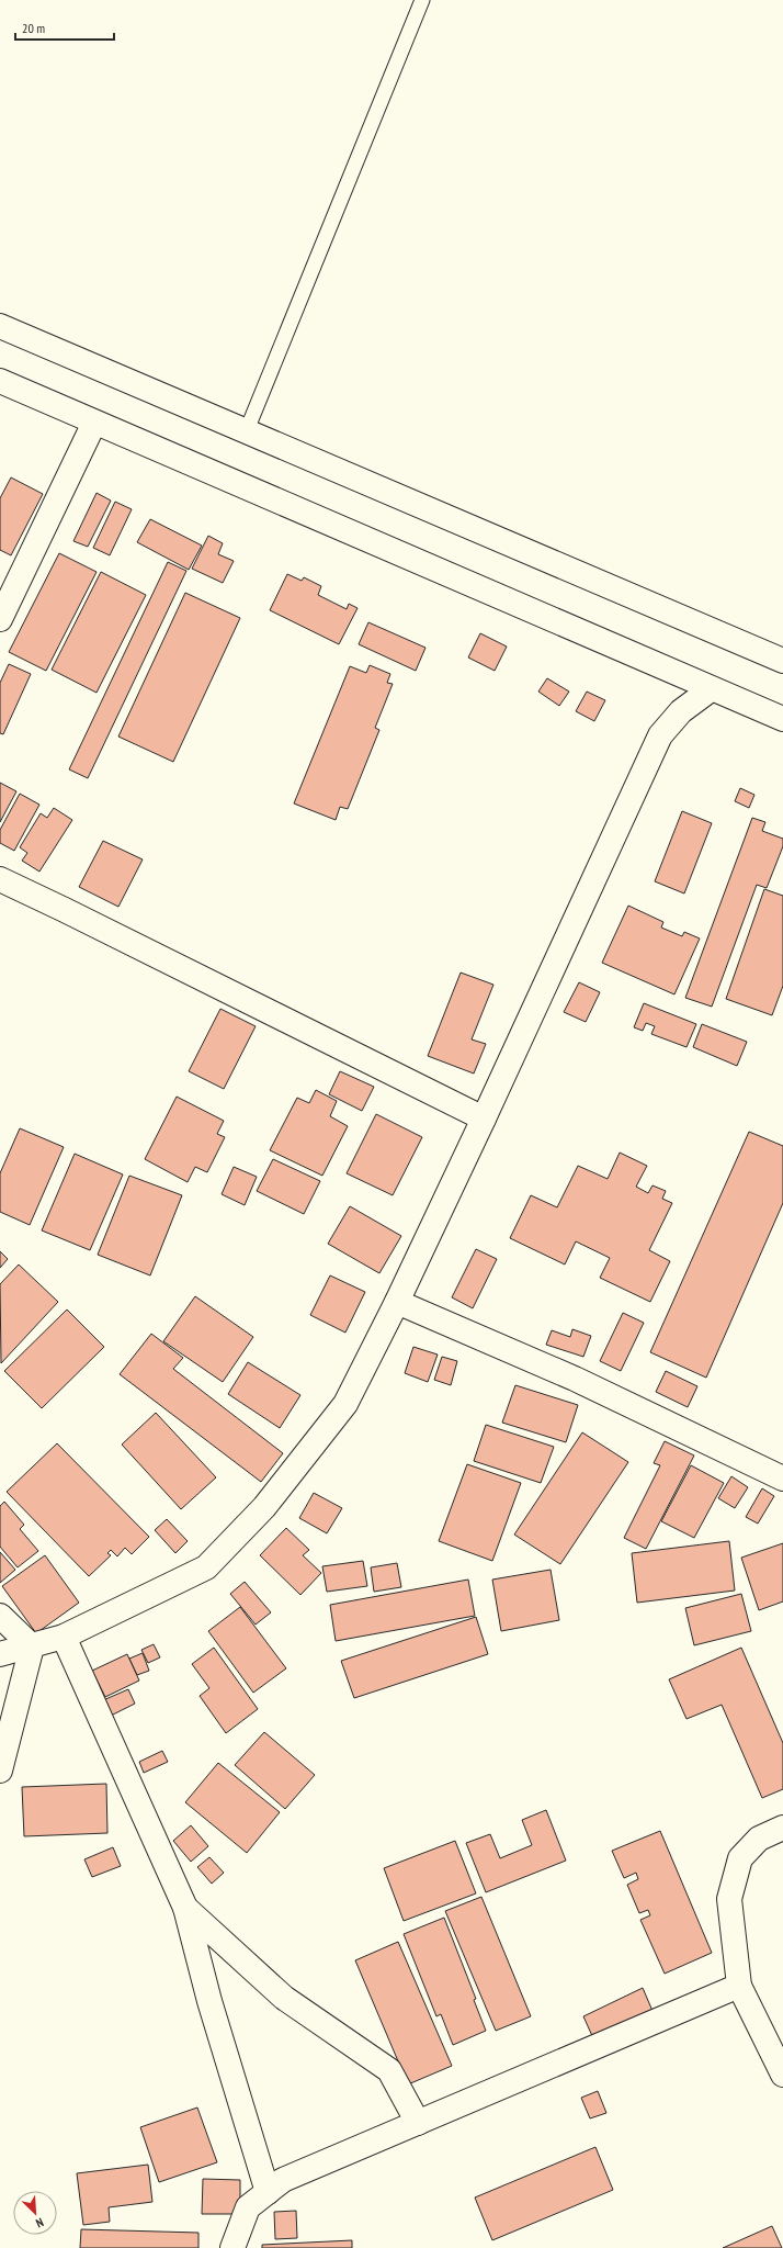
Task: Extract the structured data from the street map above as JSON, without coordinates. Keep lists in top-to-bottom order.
{
  "scale_bar": "20 m",
  "north": "bottom right"
}
